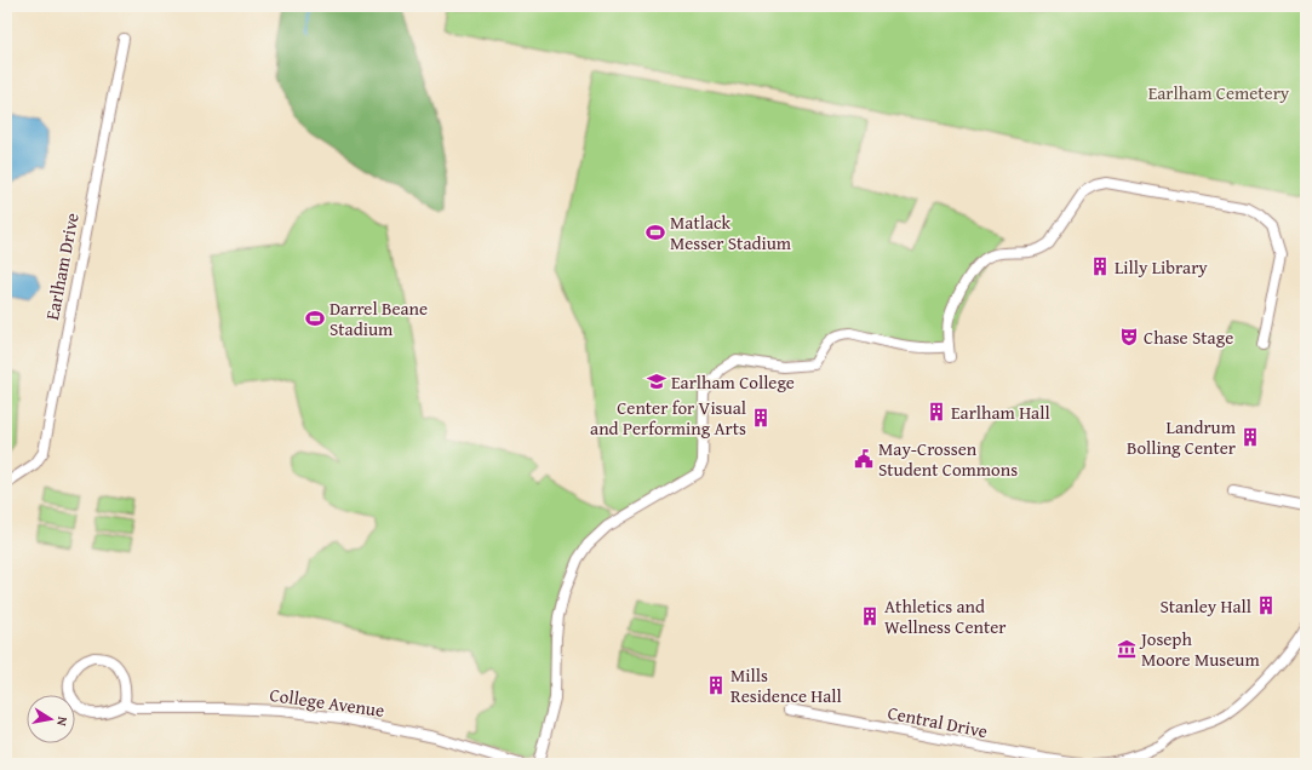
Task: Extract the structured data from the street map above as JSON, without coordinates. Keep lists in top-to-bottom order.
{
  "streets": {
    "street": ["Earlham Drive", "College Avenue", "Central Drive"]
  },
  "parks": ["Earlham Cemetery"],
  "places": {
    "sports": ["Matlack Messer Stadium", "Darrel Beane Stadium"],
    "building": [
      "Lilly Library",
      "Earlham Hall",
      "Center for Visual and Performing Arts",
      "Landrum Bolling Center",
      "Stanley Hall",
      "Athletics and Wellness Center",
      "Mills Residence Hall"
    ],
    "theatre": ["Chase Stage"],
    "school or university": ["Earlham College"],
    "public building": ["May-Crossen Student Commons"],
    "museum": ["Joseph Moore Museum"]
  },
  "north": "right"
}
